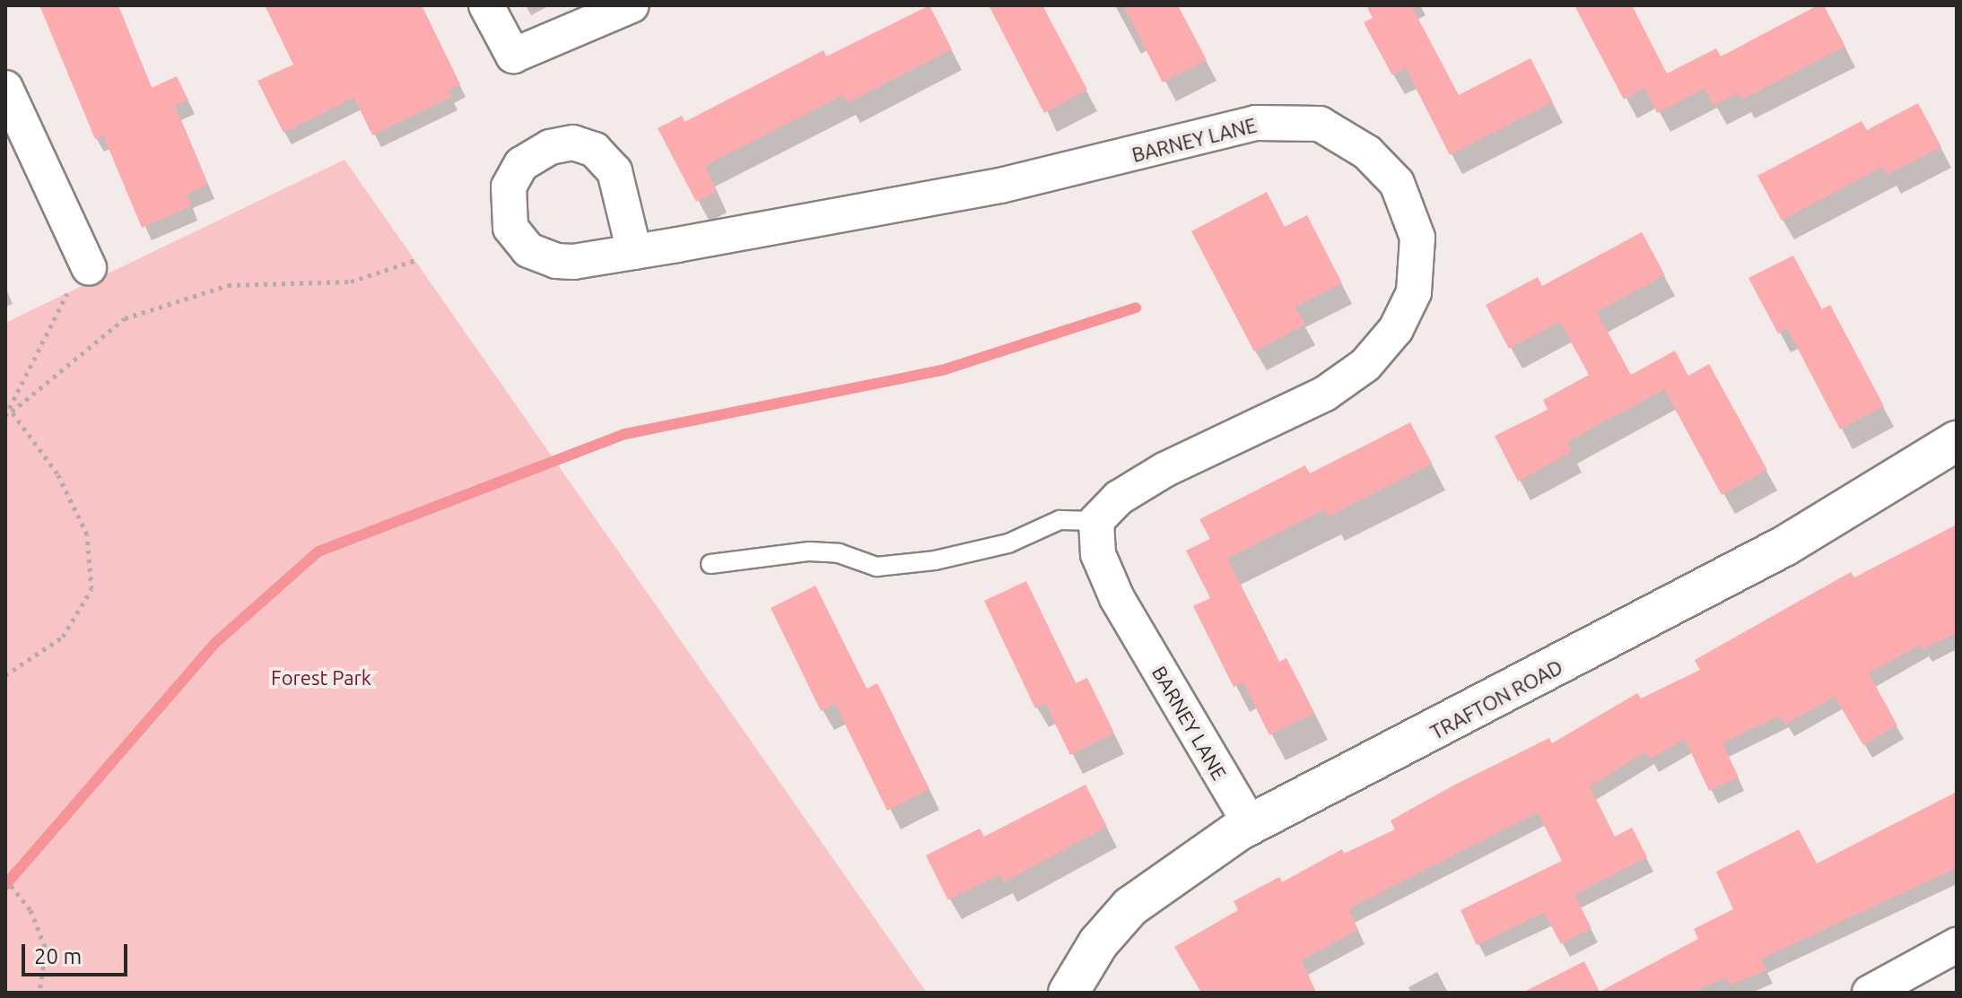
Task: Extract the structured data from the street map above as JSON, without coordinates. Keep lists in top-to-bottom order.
{
  "streets": {
    "street": ["BARNEY LANE", "TRAFTON ROAD"]
  },
  "crossings": [
    ["BARNEY LANE", "TRAFTON ROAD"]
  ],
  "parks": ["Forest Park"],
  "scale_bar": "20 m"
}
